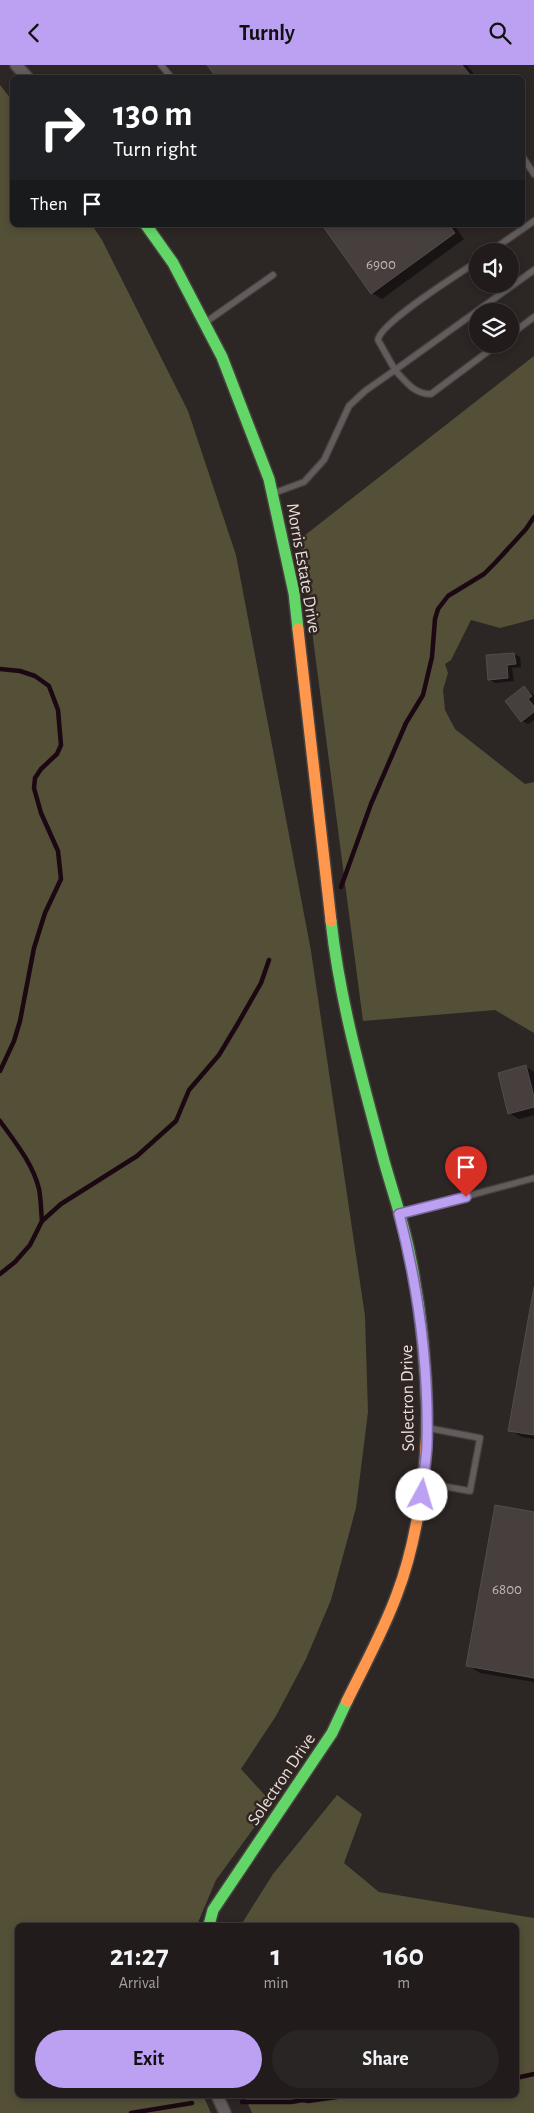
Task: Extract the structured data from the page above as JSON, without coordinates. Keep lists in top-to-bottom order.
{
  "streets": {
    "street": ["Morris Estate Drive", "Solectron Drive"]
  },
  "crossings": [
    ["Morris Estate Drive", "Solectron Drive"]
  ],
  "house_numbers": ["6900", "6800"],
  "page": {
    "header": "Turnly",
    "turn": ["130 m", "Turn right"],
    "then": "Then",
    "eta": [
      "21:27",
      "Arrival",
      "1",
      "min",
      "160",
      "m"
    ],
    "buttons": ["Exit", "Share"]
  }
}
